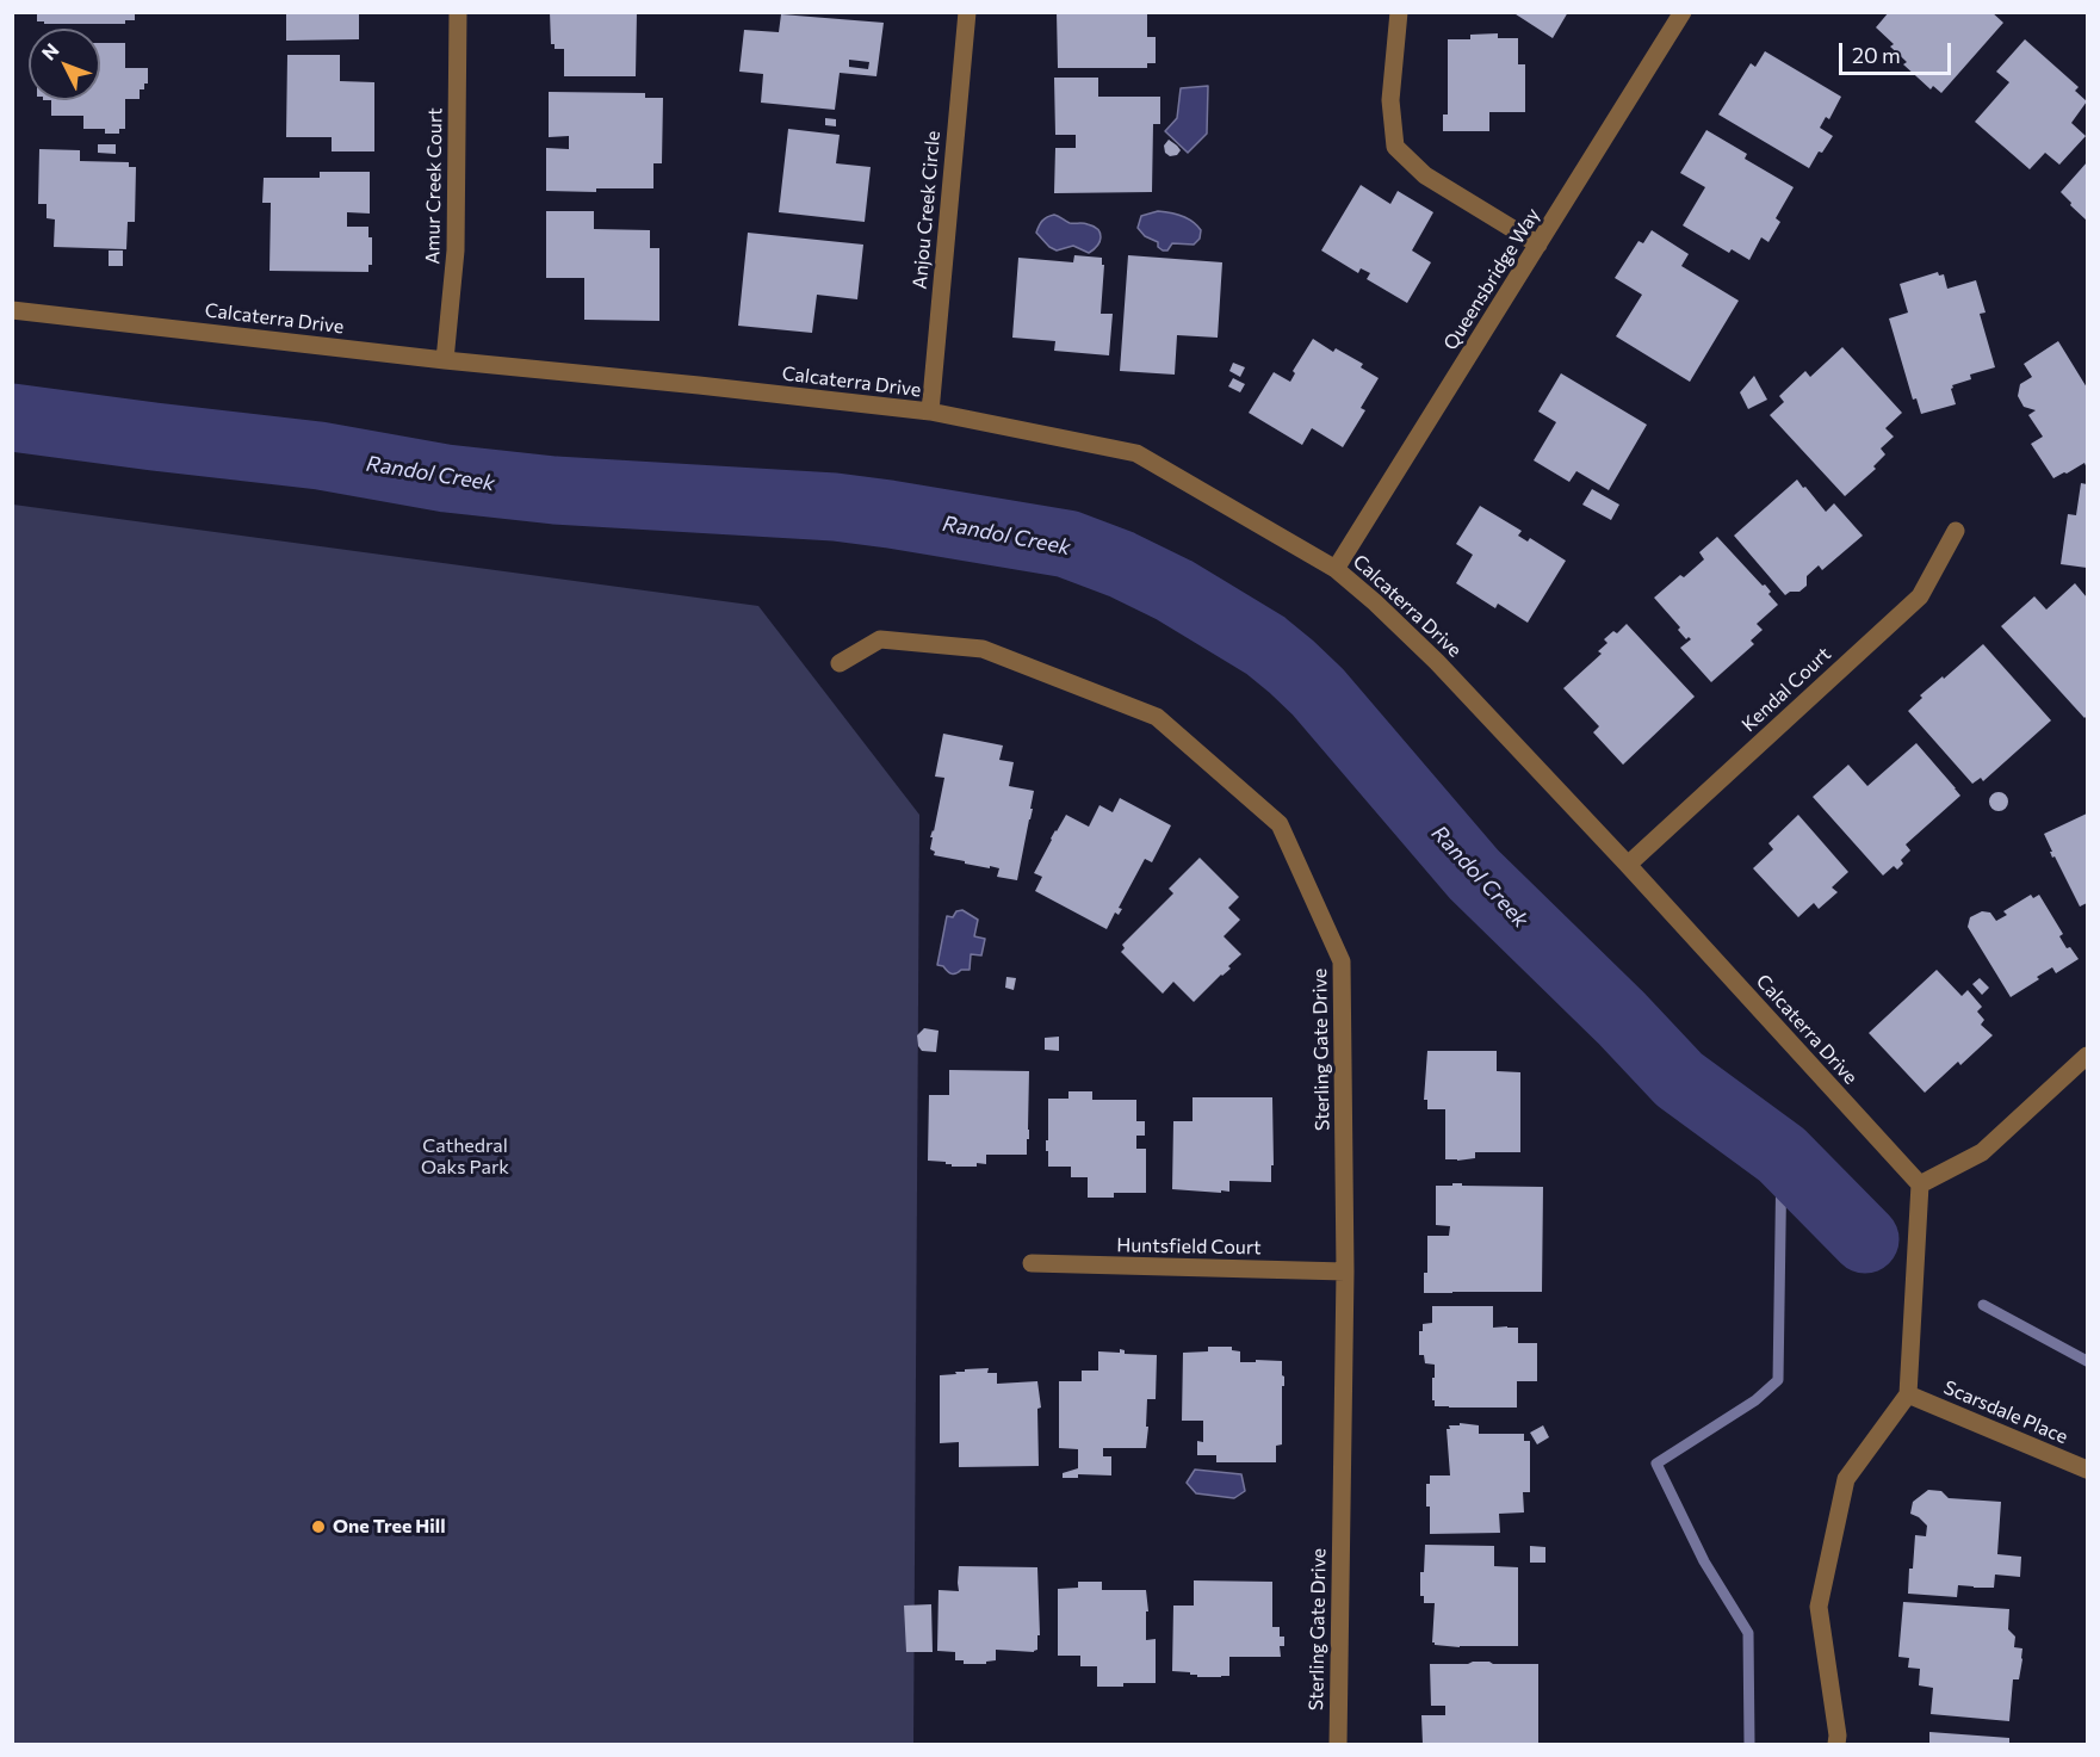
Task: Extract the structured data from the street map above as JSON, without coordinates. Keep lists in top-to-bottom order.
{
  "streets": {
    "street": [
      "Amur Creek Court",
      "Anjou Creek Circle",
      "Queensbridge Way",
      "Calcaterra Drive",
      "Kendal Court",
      "Sterling Gate Drive",
      "Huntsfield Court",
      "Scarsdale Place"
    ]
  },
  "crossings": [
    ["Amur Creek Court", "Calcaterra Drive"],
    ["Anjou Creek Circle", "Calcaterra Drive"],
    ["Queensbridge Way", "Calcaterra Drive"],
    ["Calcaterra Drive", "Kendal Court"],
    ["Sterling Gate Drive", "Huntsfield Court"]
  ],
  "water": ["Randol Creek"],
  "parks": ["Cathedral Oaks Park"],
  "places": ["One Tree Hill"],
  "scale_bar": "20 m",
  "north": "top left"
}
